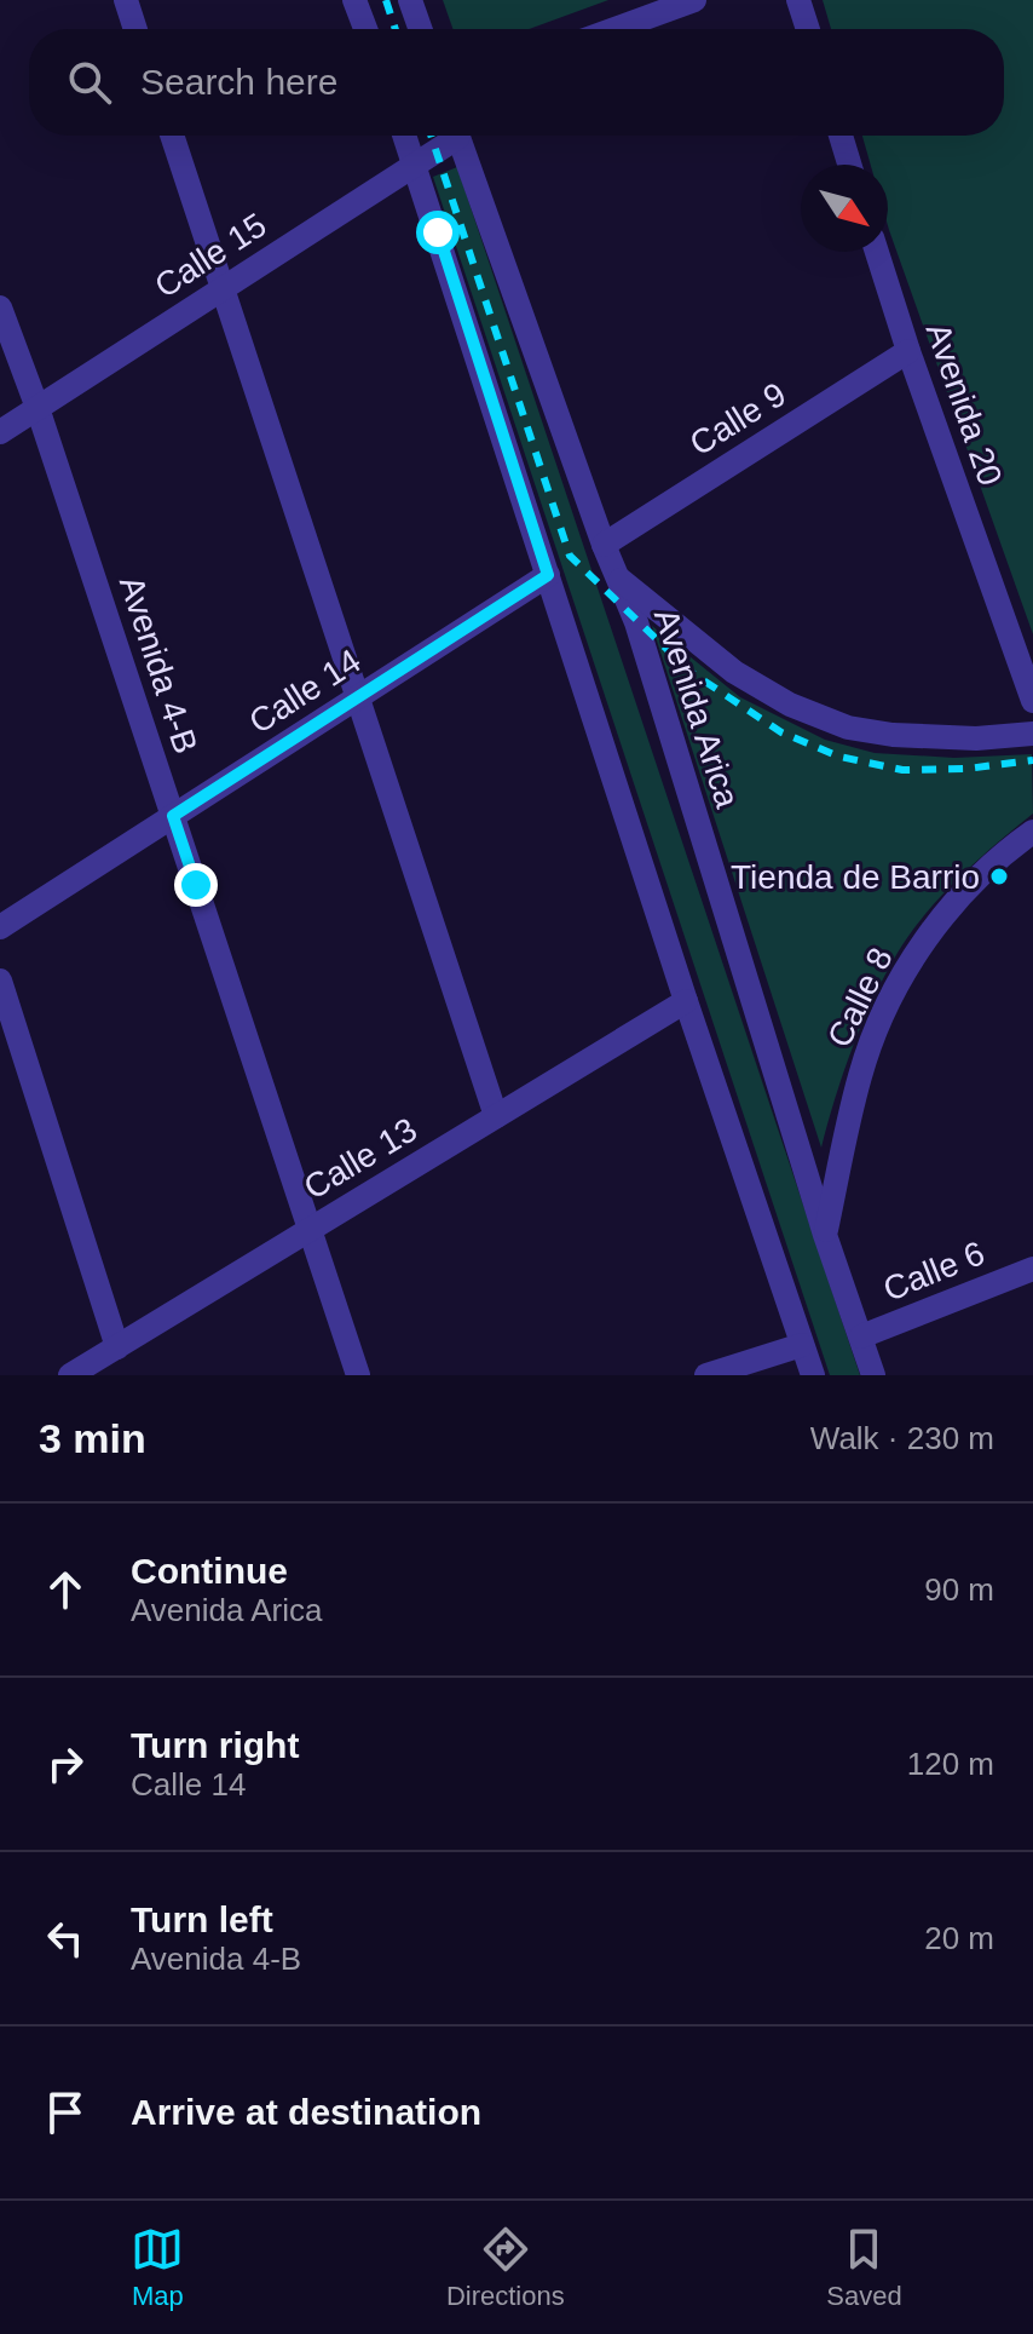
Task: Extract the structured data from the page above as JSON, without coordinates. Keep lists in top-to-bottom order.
{
  "streets": {
    "street": [
      "Calle 15",
      "Avenida 20",
      "Calle 9",
      "Avenida 4-B",
      "Calle 14",
      "Avenida Arica",
      "Calle 8",
      "Calle 13",
      "Calle 6"
    ]
  },
  "crossings": [
    ["Calle 15", "Avenida 4-B"],
    ["Avenida 20", "Calle 9"],
    ["Calle 9", "Avenida Arica"],
    ["Avenida 4-B", "Calle 14"],
    ["Avenida 4-B", "Calle 13"],
    ["Avenida Arica", "Calle 8"],
    ["Avenida Arica", "Calle 6"]
  ],
  "places": ["Tienda de Barrio"],
  "north": "bottom right",
  "page": {
    "search": "Search here",
    "heading": ["3 min", "Walk · 230 m"],
    "list": [
      ["Continue", "Avenida Arica", "90 m"],
      ["Turn right", "Calle 14", "120 m"],
      ["Turn left", "Avenida 4-B", "20 m"],
      "Arrive at destination"
    ],
    "nav": ["Map", "Directions", "Saved"]
  }
}
